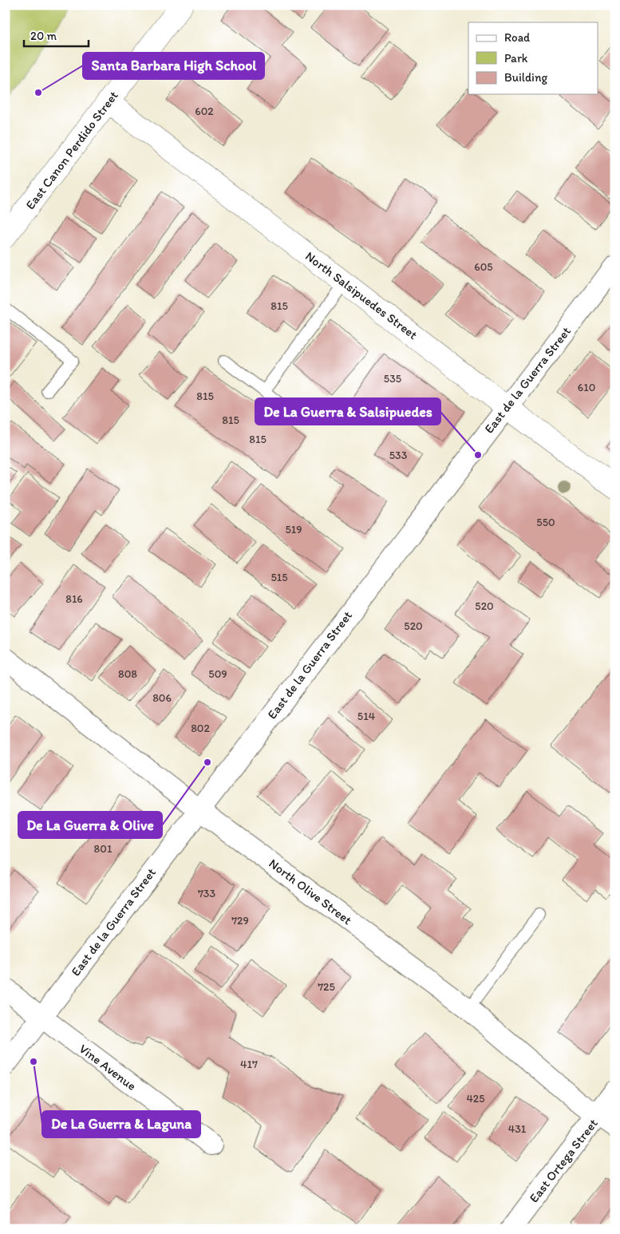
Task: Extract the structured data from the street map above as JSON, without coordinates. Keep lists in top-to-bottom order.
{
  "streets": {
    "street": [
      "East Canon Perdido Street",
      "North Salsipuedes Street",
      "East de la Guerra Street",
      "North Olive Street",
      "Vine Avenue",
      "East Ortega Street"
    ]
  },
  "crossings": [
    ["East Canon Perdido Street", "North Salsipuedes Street"],
    ["North Salsipuedes Street", "East de la Guerra Street"],
    ["East de la Guerra Street", "North Olive Street"],
    ["East de la Guerra Street", "Vine Avenue"],
    ["North Olive Street", "East Ortega Street"]
  ],
  "places": [
    "Santa Barbara High School",
    "De La Guerra & Salsipuedes",
    "De La Guerra & Olive",
    "De La Guerra & Laguna"
  ],
  "house_numbers": [
    "602",
    "605",
    "815",
    "535",
    "610",
    "815",
    "815",
    "815",
    "533",
    "550",
    "519",
    "515",
    "816",
    "520",
    "520",
    "808",
    "509",
    "806",
    "514",
    "802",
    "801",
    "733",
    "729",
    "725",
    "417",
    "425",
    "431"
  ],
  "legend": ["Road", "Park", "Building"],
  "scale_bar": "20 m"
}
